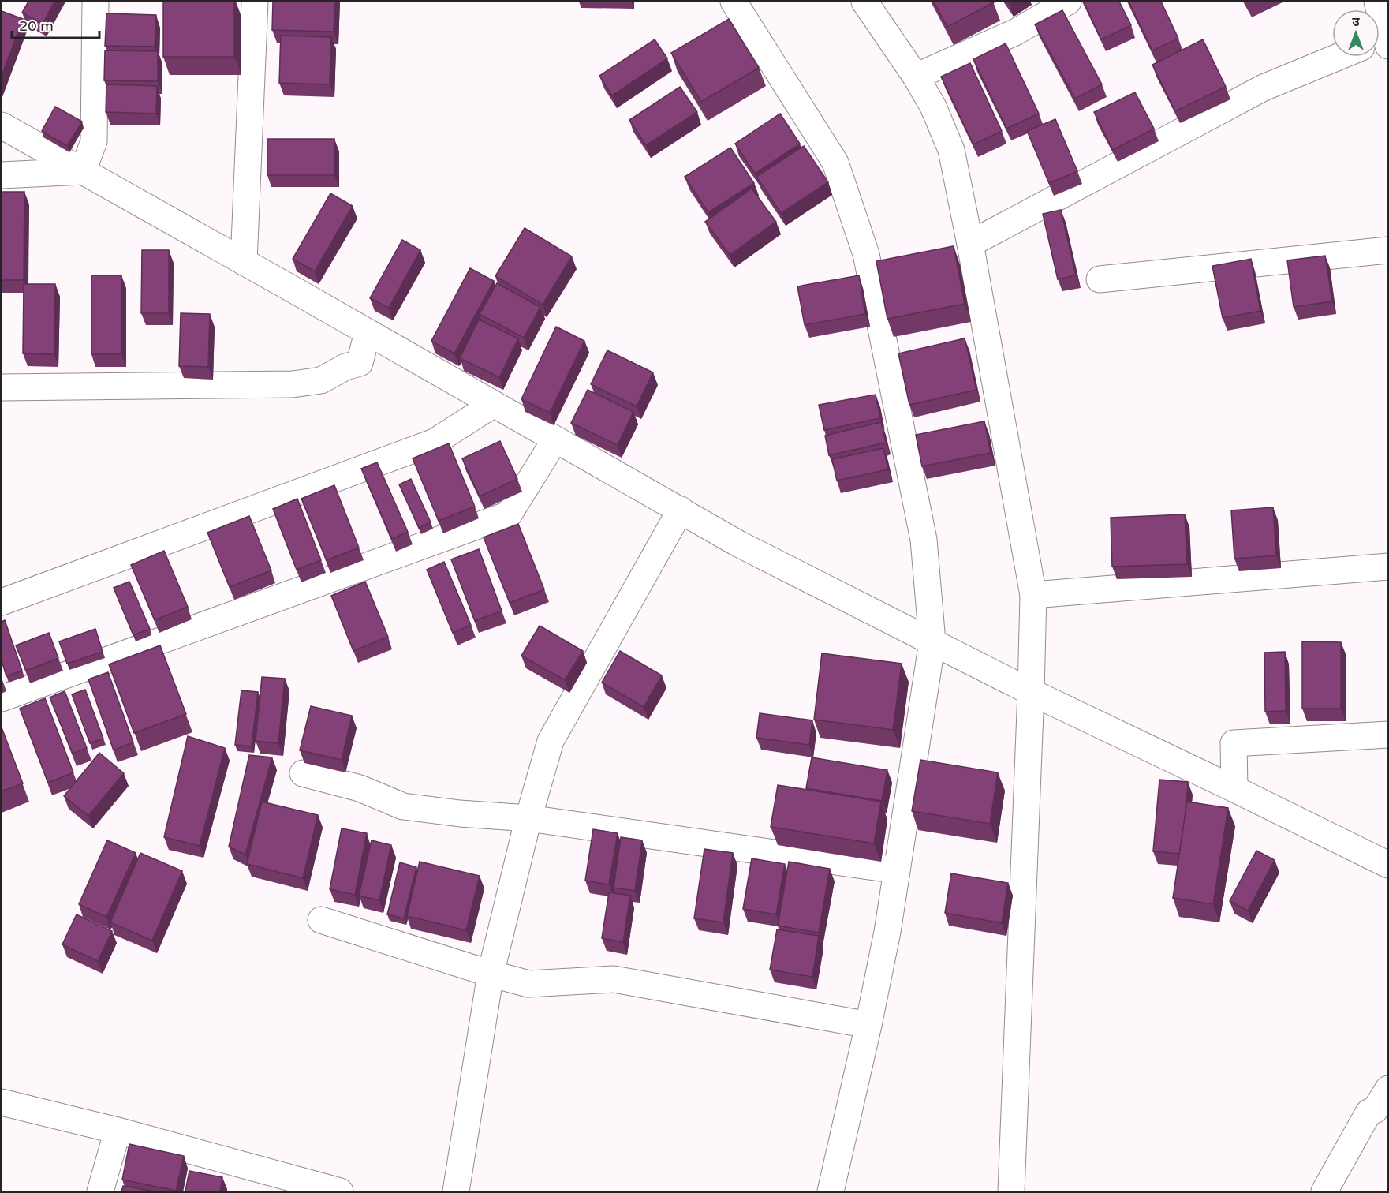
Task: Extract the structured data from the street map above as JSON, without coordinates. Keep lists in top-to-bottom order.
{
  "scale_bar": "20 m",
  "north": "top"
}
